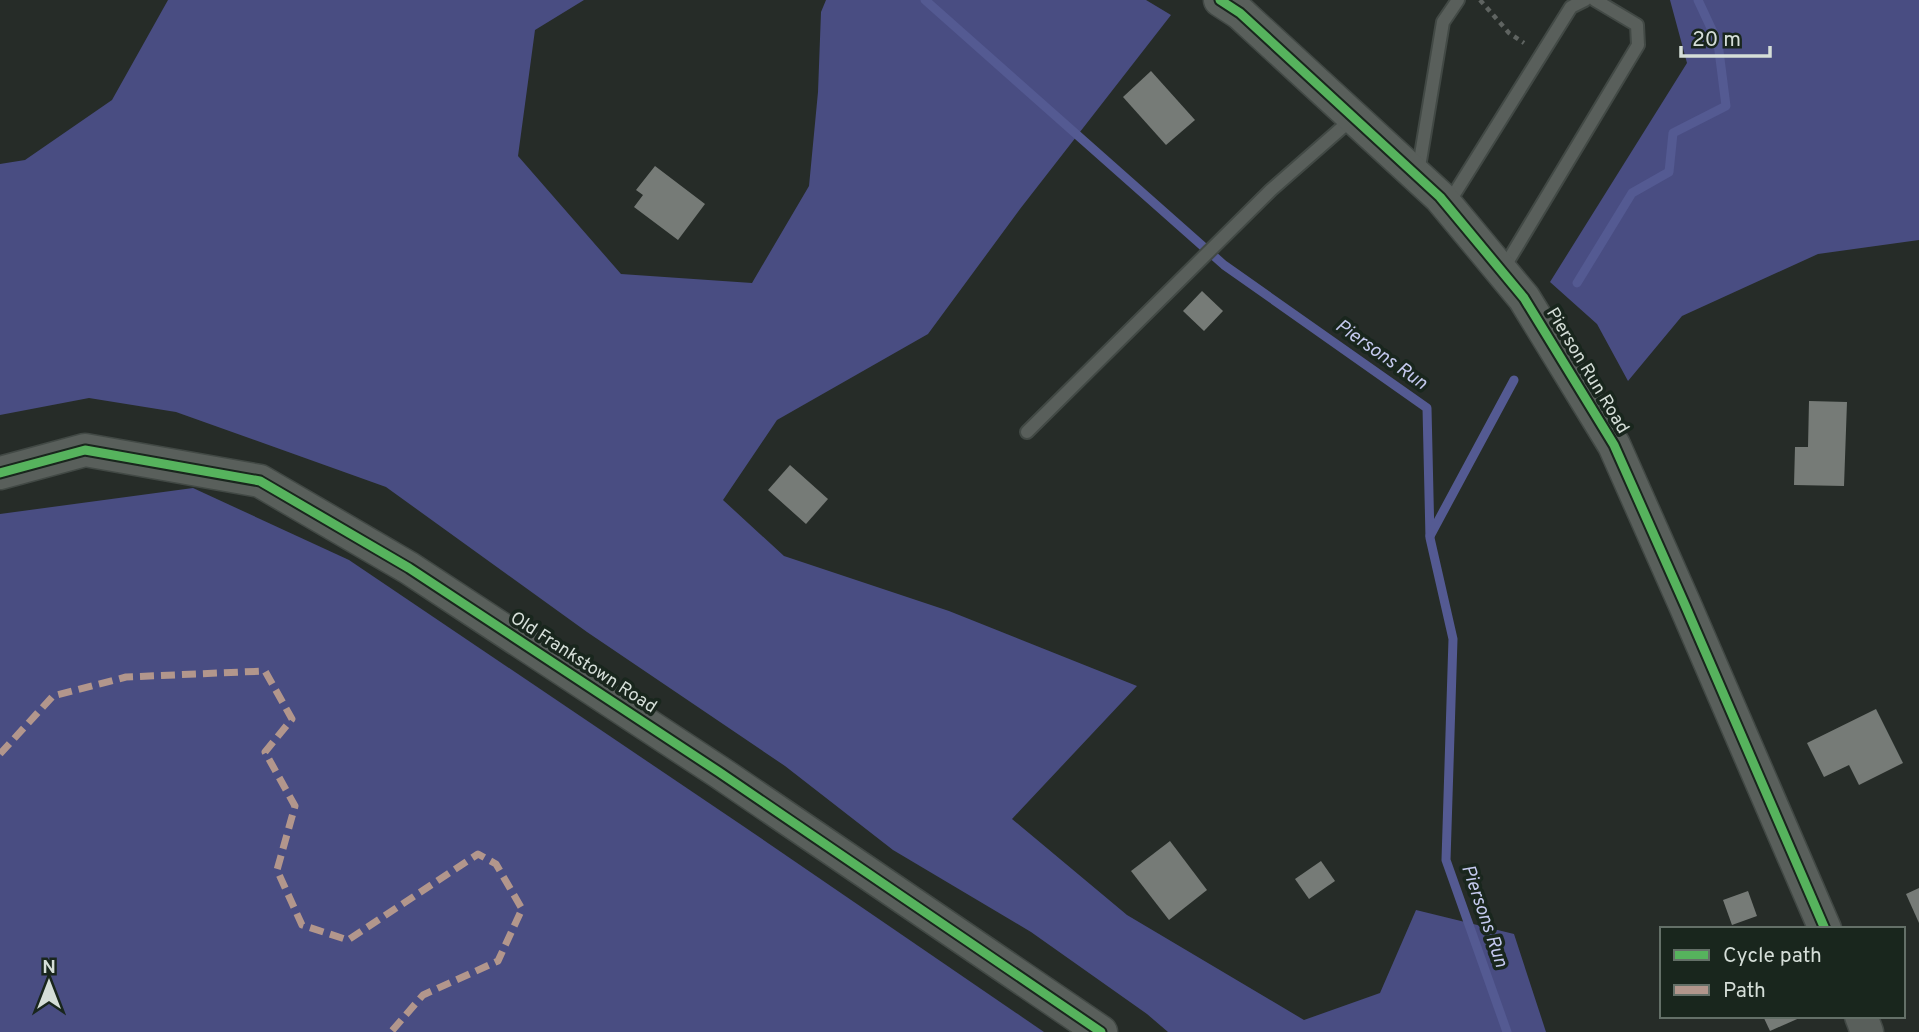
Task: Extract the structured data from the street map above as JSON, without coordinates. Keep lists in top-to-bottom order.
{
  "streets": {
    "street": ["Pierson Run Road", "Old Frankstown Road"]
  },
  "water": ["Piersons Run"],
  "legend": ["Cycle path", "Path"],
  "scale_bar": "20 m",
  "north": "top"
}
